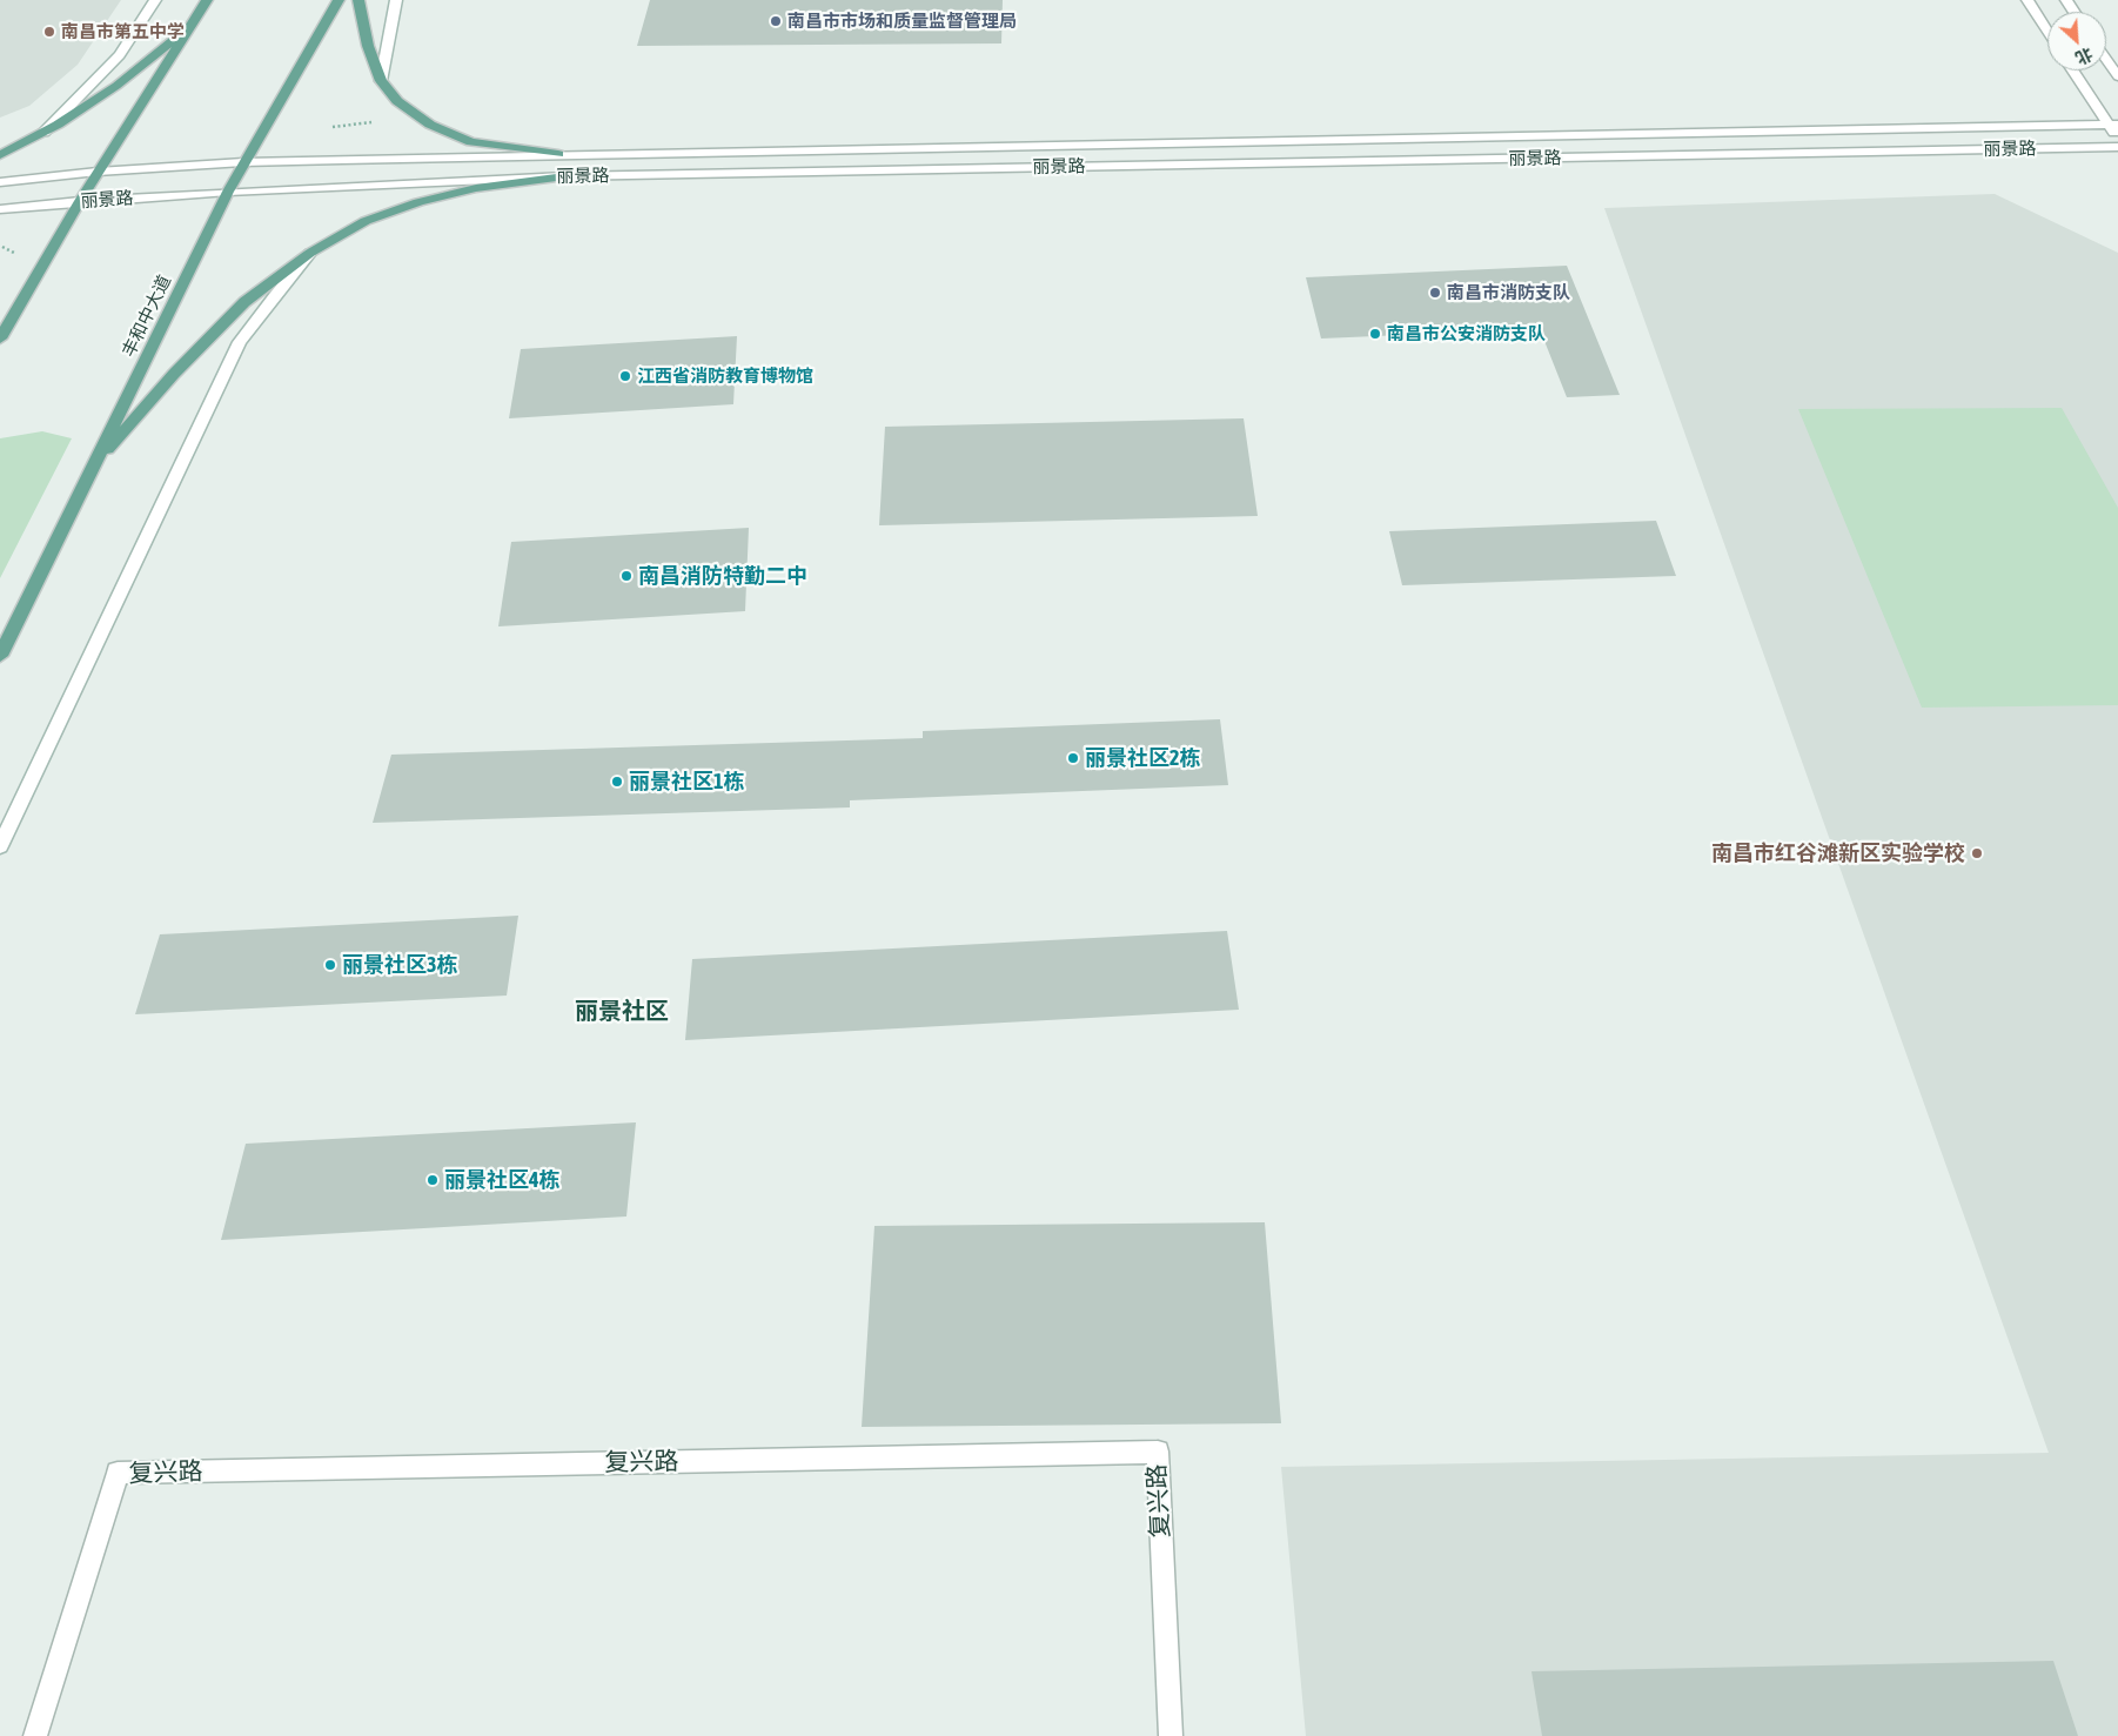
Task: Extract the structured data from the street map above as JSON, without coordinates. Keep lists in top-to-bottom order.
{
  "streets": {
    "main road": ["丰和中大道"],
    "street": ["丽景路", "复兴路"]
  },
  "crossings": [
    ["丽景路", "丰和中大道"]
  ],
  "districts": ["丽景社区"],
  "places": [
    "南昌市市场和质量监督管理局",
    "南昌市第五中学",
    "南昌市消防支队",
    "南昌市公安消防支队",
    "江西省消防教育博物馆",
    "南昌消防特勤二中",
    "丽景社区2栋",
    "丽景社区1栋",
    "南昌市红谷滩新区实验学校",
    "丽景社区3栋",
    "丽景社区4栋"
  ],
  "north": "bottom right"
}
